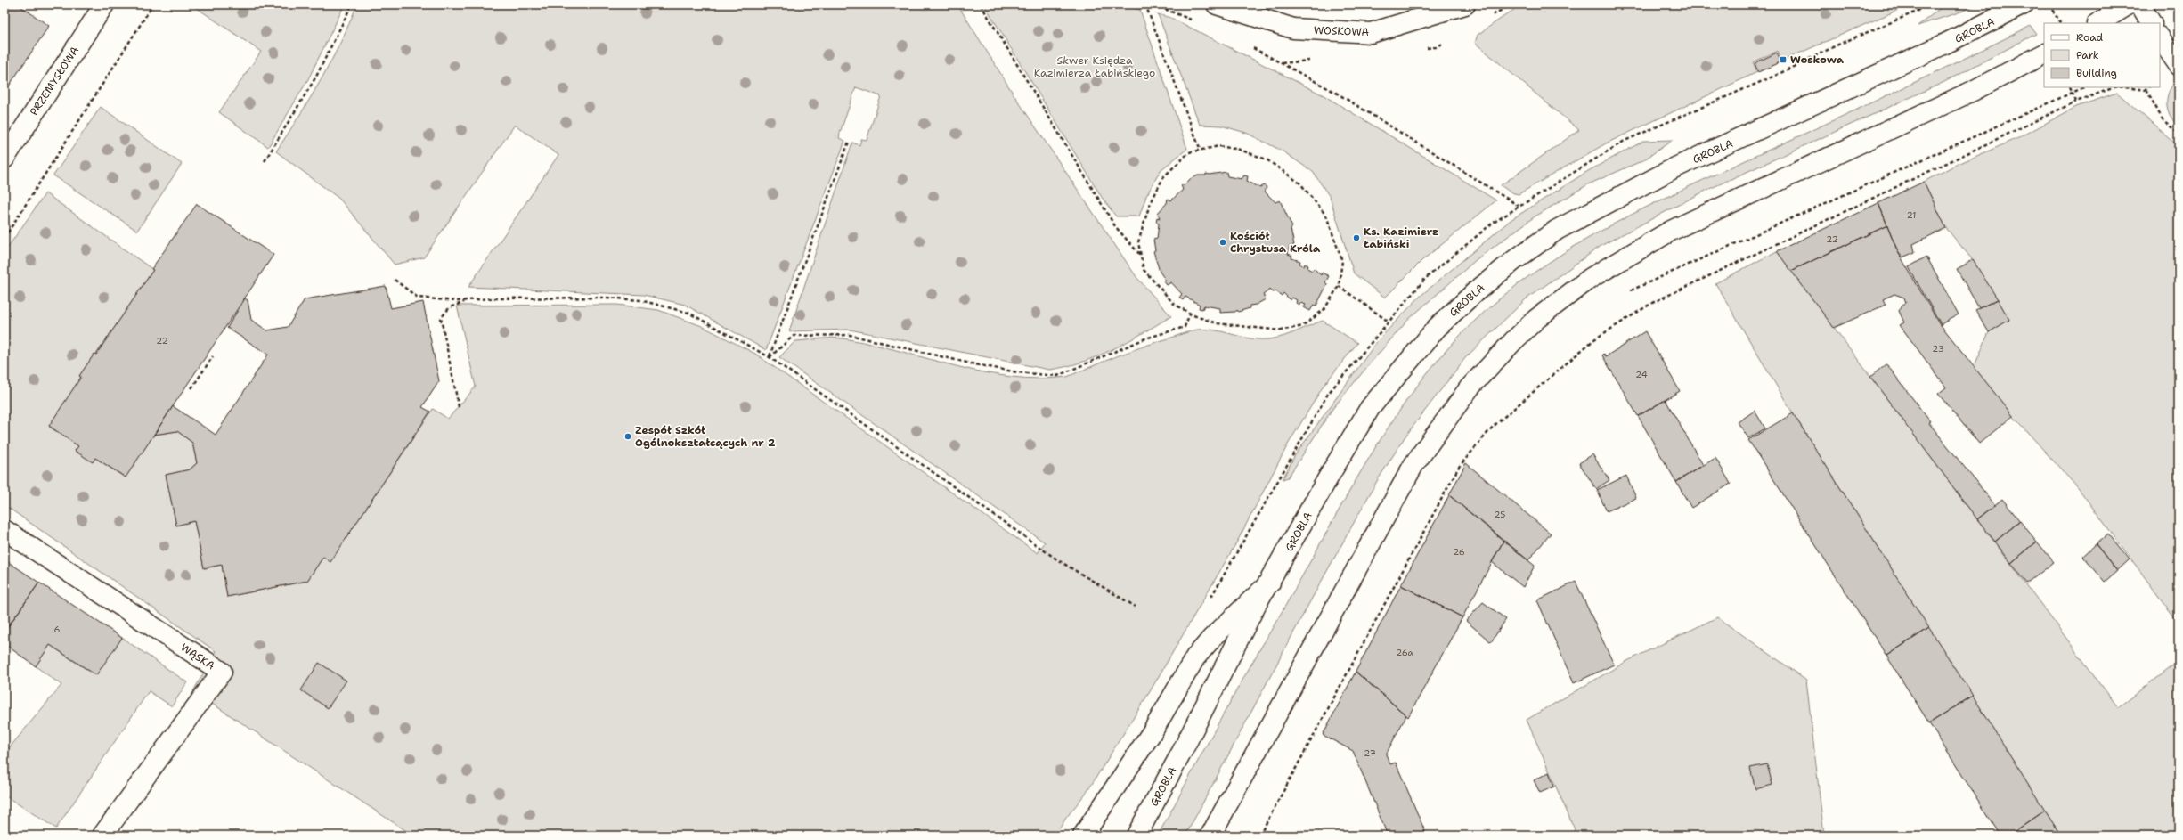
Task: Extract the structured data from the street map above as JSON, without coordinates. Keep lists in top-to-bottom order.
{
  "streets": {
    "main road": [
      "GROBLA",
      "WOSKOWA",
      "PRZEMYSŁOWA",
      "WĄSKA"
    ]
  },
  "parks": ["Skwer Księdza Kazimierza Łabińskiego"],
  "places": {
    "transit": ["Woskowa"],
    "other": ["Ks. Kazimierz Łabiński", "Kościół Chrystusa Króla", "Zespół Szkół Ogólnokształcących nr 2"]
  },
  "house_numbers": [
    "21",
    "22",
    "22",
    "23",
    "24",
    "25",
    "26",
    "6",
    "26a",
    "27"
  ],
  "legend": ["Road", "Park", "Building"]
}
